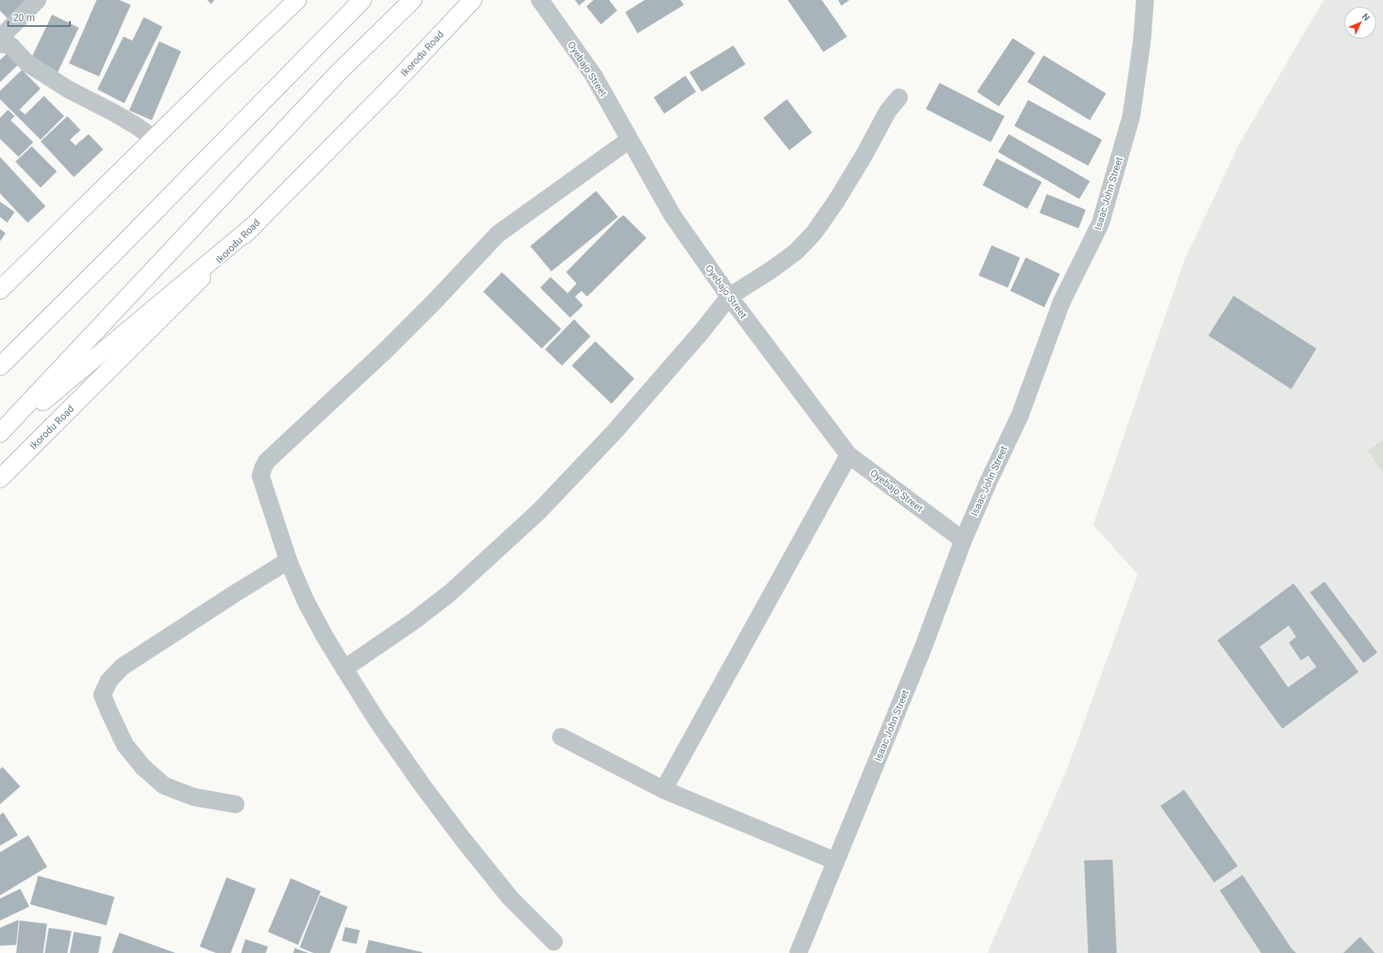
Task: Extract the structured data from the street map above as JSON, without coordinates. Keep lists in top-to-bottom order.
{
  "streets": {
    "main road": ["Ikorodu Road"],
    "street": ["Oyebajo Street", "Isaac John Street"]
  },
  "crossings": [
    ["Oyebajo Street", "Isaac John Street"]
  ],
  "scale_bar": "20 m",
  "north": "top right"
}
